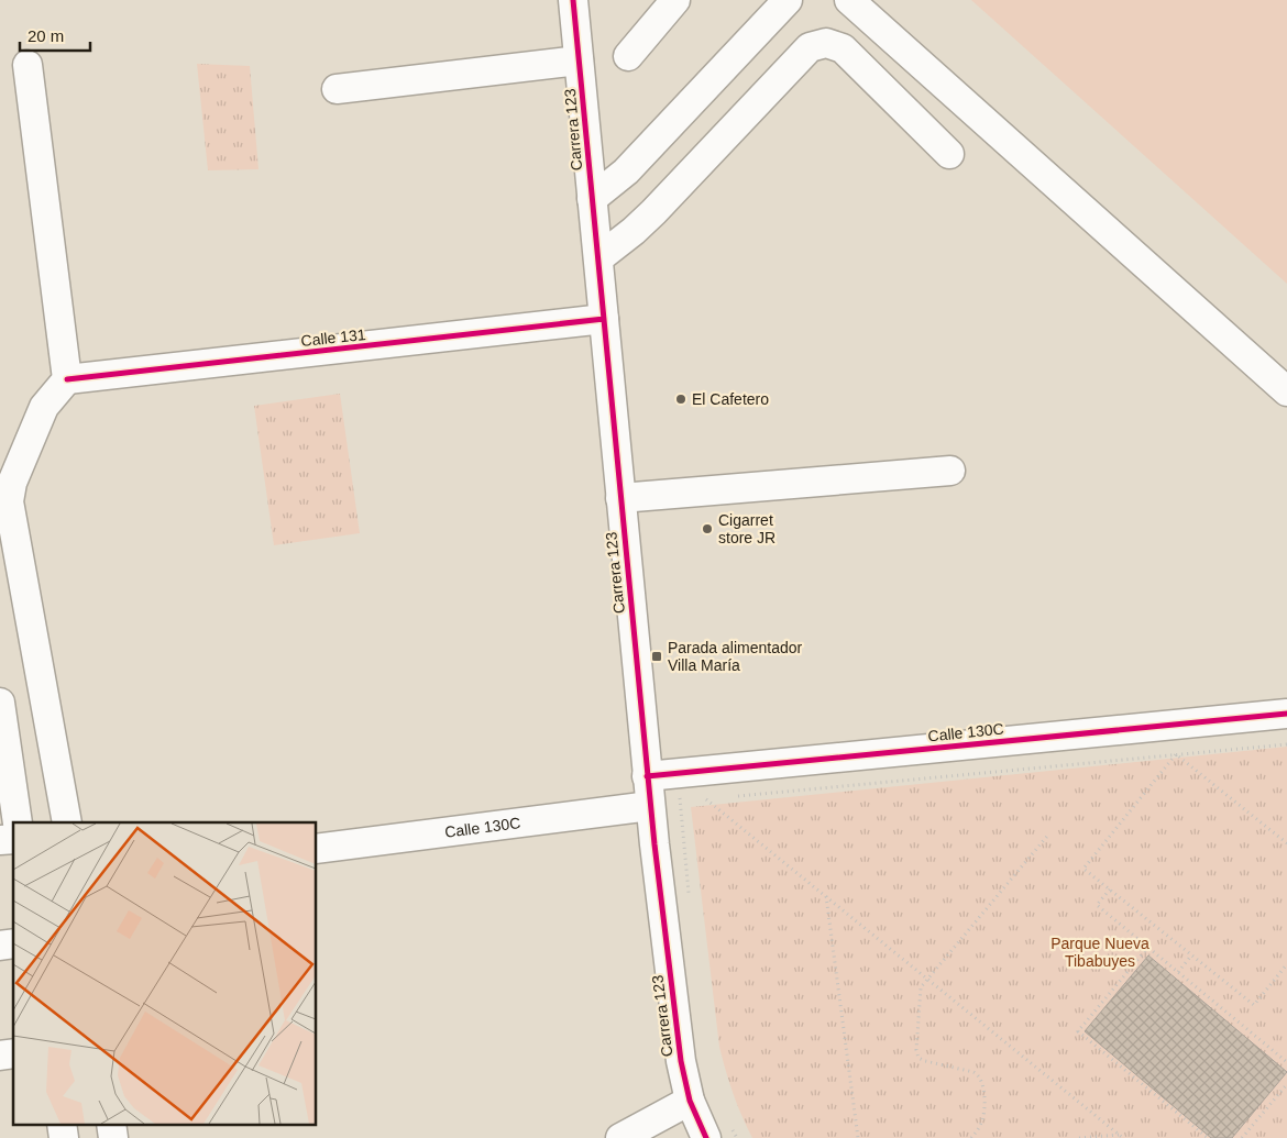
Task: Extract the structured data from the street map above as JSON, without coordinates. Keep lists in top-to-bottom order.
{
  "streets": {
    "street": ["Carrera 123", "Calle 131", "Calle 130C"]
  },
  "crossings": [
    ["Carrera 123", "Calle 131"],
    ["Carrera 123", "Calle 130C"]
  ],
  "parks": ["Parque Nueva Tibabuyes"],
  "places": {
    "other": ["El Cafetero", "Cigarret store JR"],
    "transit": ["Parada alimentador Villa María"]
  },
  "scale_bar": "20 m"
}
